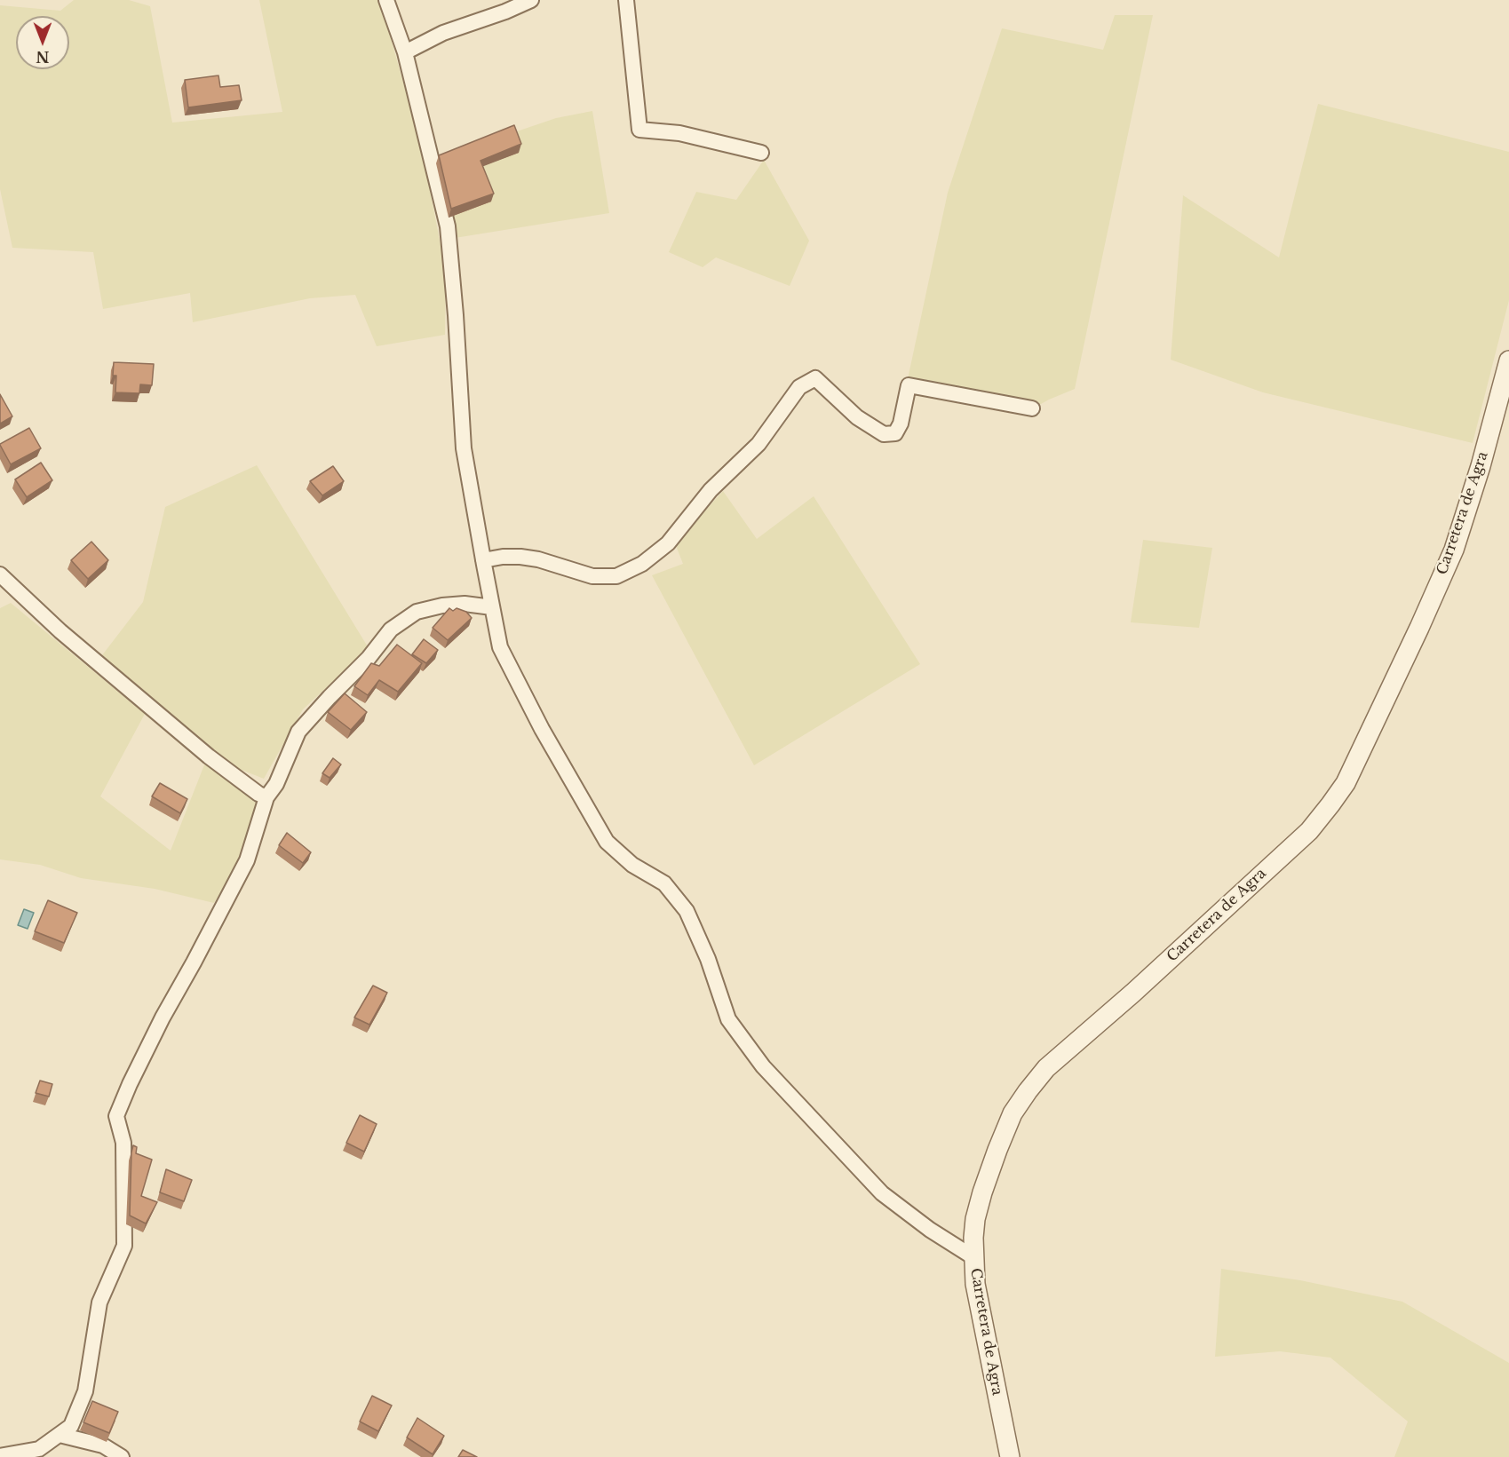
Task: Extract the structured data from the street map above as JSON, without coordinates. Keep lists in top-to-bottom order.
{
  "streets": {
    "street": ["Carretera de Agra"]
  },
  "north": "bottom"
}
